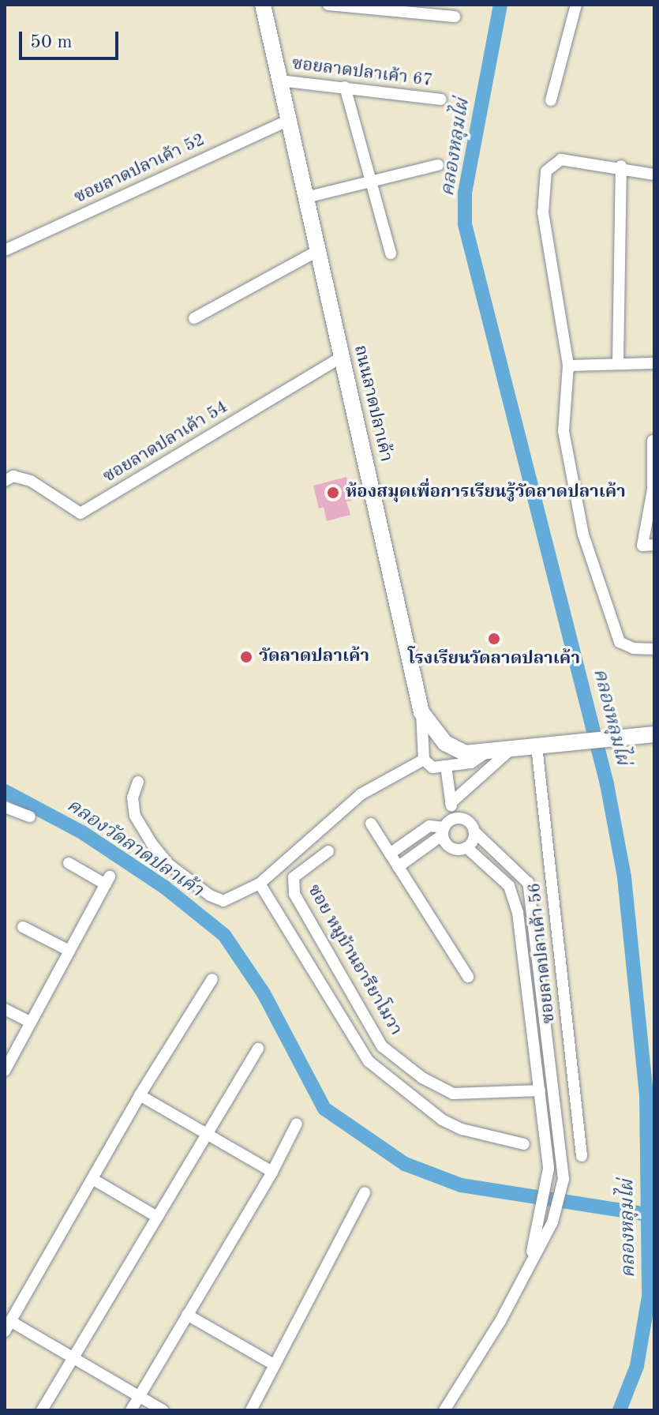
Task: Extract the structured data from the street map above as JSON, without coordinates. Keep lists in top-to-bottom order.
{
  "streets": {
    "main road": ["ถนนลาดปลาเค้า"],
    "street": [
      "ซอยลาดปลาเค้า 67",
      "ซอยลาดปลาเค้า 52",
      "ซอยลาดปลาเค้า 54",
      "ซอยลาดปลาเค้า 56",
      "ซอย หมูบ้านอารียาโมวา"
    ]
  },
  "crossings": [
    ["ซอยลาดปลาเค้า 67", "ถนนลาดปลาเค้า"],
    ["ซอยลาดปลาเค้า 52", "ถนนลาดปลาเค้า"],
    ["ถนนลาดปลาเค้า", "ซอยลาดปลาเค้า 54"],
    ["ถนนลาดปลาเค้า", "ซอยลาดปลาเค้า 56"]
  ],
  "water": ["คลองหลุมไผ่", "คลองวัดลาดปลาเค้า"],
  "places": ["ห้องสมุดเพื่อการเรียนรู้วัดลาดปลาเค้า", "โรงเรียนวัดลาดปลาเค้า", "วัดลาดปลาเค้า"],
  "scale_bar": "50 m"
}
